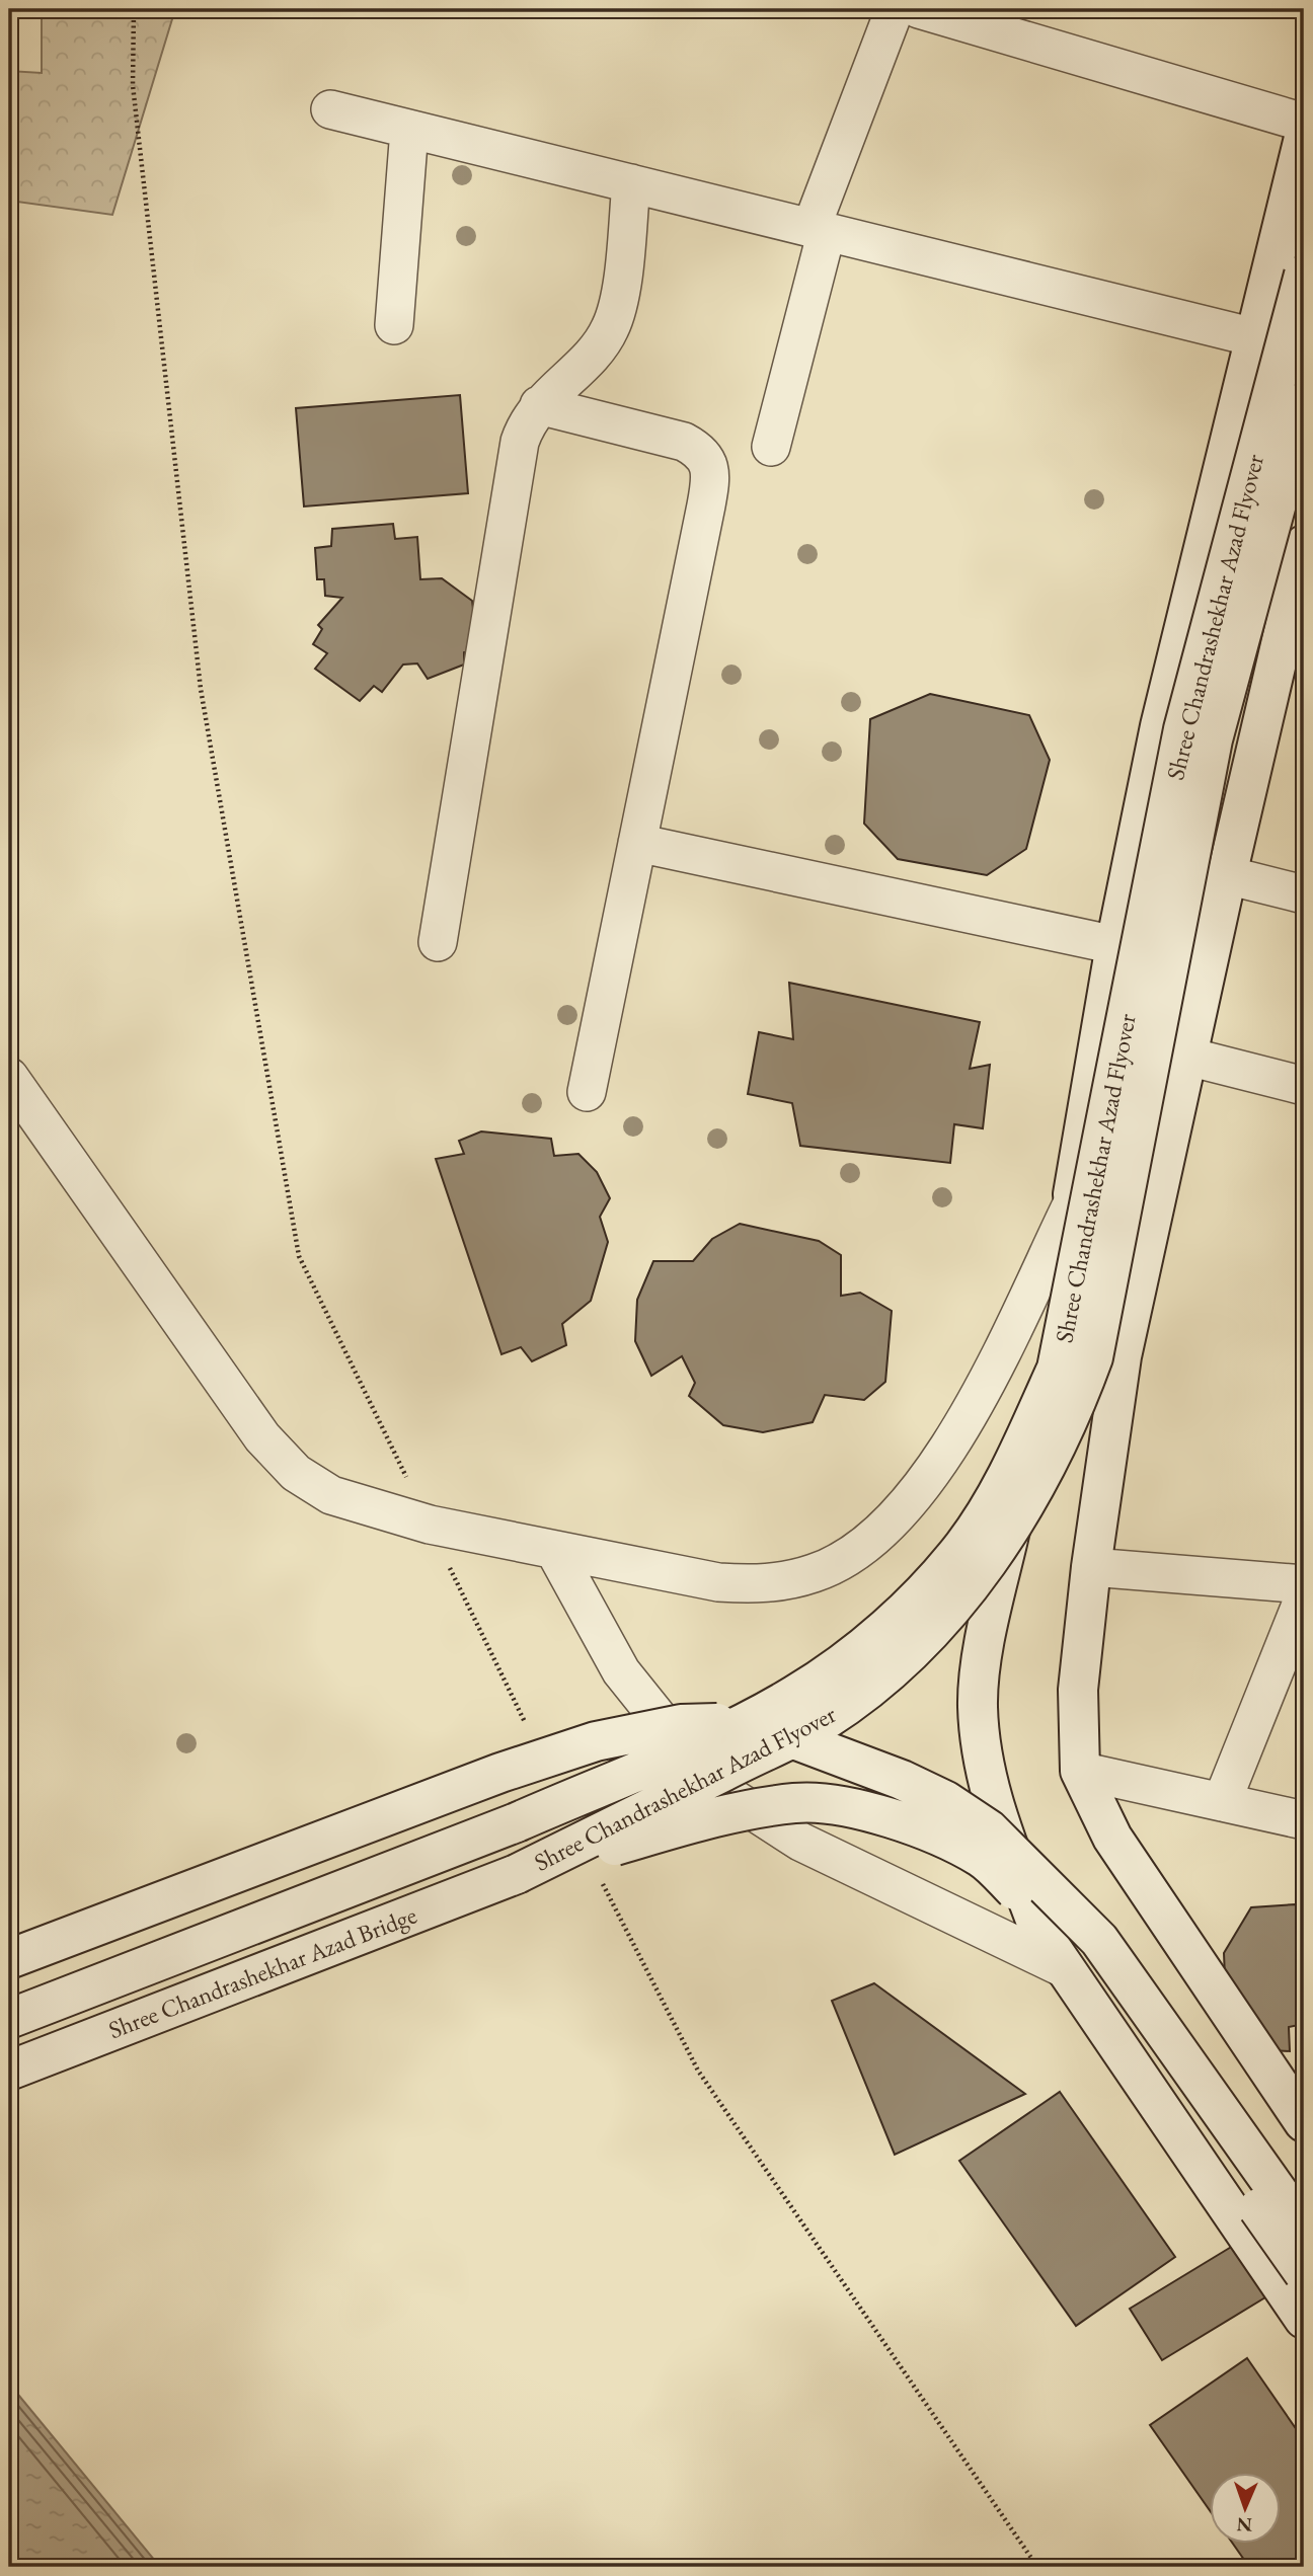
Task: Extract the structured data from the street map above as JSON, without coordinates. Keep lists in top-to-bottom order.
{
  "streets": {
    "main road": ["Shree Chandrashekhar Azad Flyover", "Shree Chandrashekhar Azad Bridge"]
  },
  "crossings": [
    ["Shree Chandrashekhar Azad Flyover", "Shree Chandrashekhar Azad Bridge"]
  ],
  "north": "bottom"
}
